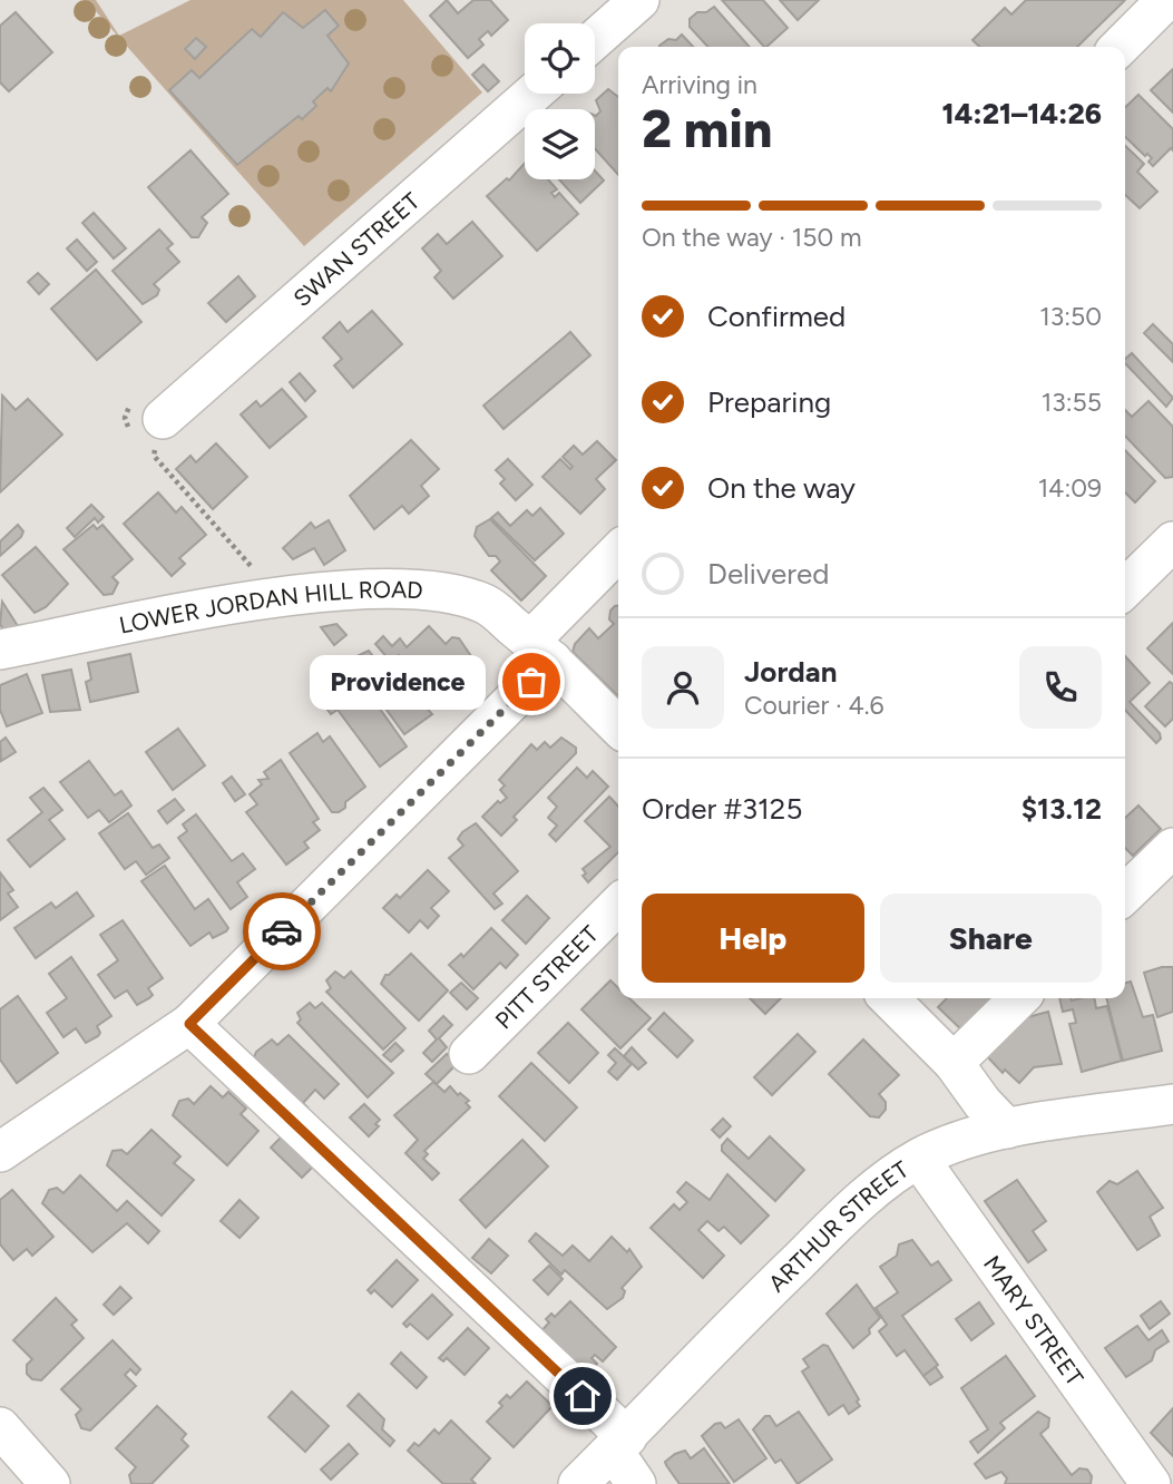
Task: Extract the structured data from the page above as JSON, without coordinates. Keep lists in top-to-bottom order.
{
  "streets": {
    "street": [
      "SWAN STREET",
      "LOWER JORDAN HILL ROAD",
      "PITT STREET",
      "ARTHUR STREET",
      "MARY STREET"
    ]
  },
  "crossings": [
    ["ARTHUR STREET", "MARY STREET"]
  ],
  "places": ["Providence"],
  "page": {
    "heading": ["2 min", "Arriving in", "14:21–14:26"],
    "panel": [
      "Jordan",
      "Courier · 4.6",
      "Order #3125",
      "$13.12"
    ],
    "bar": "On the way · 150 m",
    "list": [
      ["Confirmed", "13:50"],
      ["Preparing", "13:55"],
      ["On the way", "14:09"],
      "Delivered"
    ],
    "bubble": "Providence",
    "buttons": ["Help", "Share"]
  }
}
